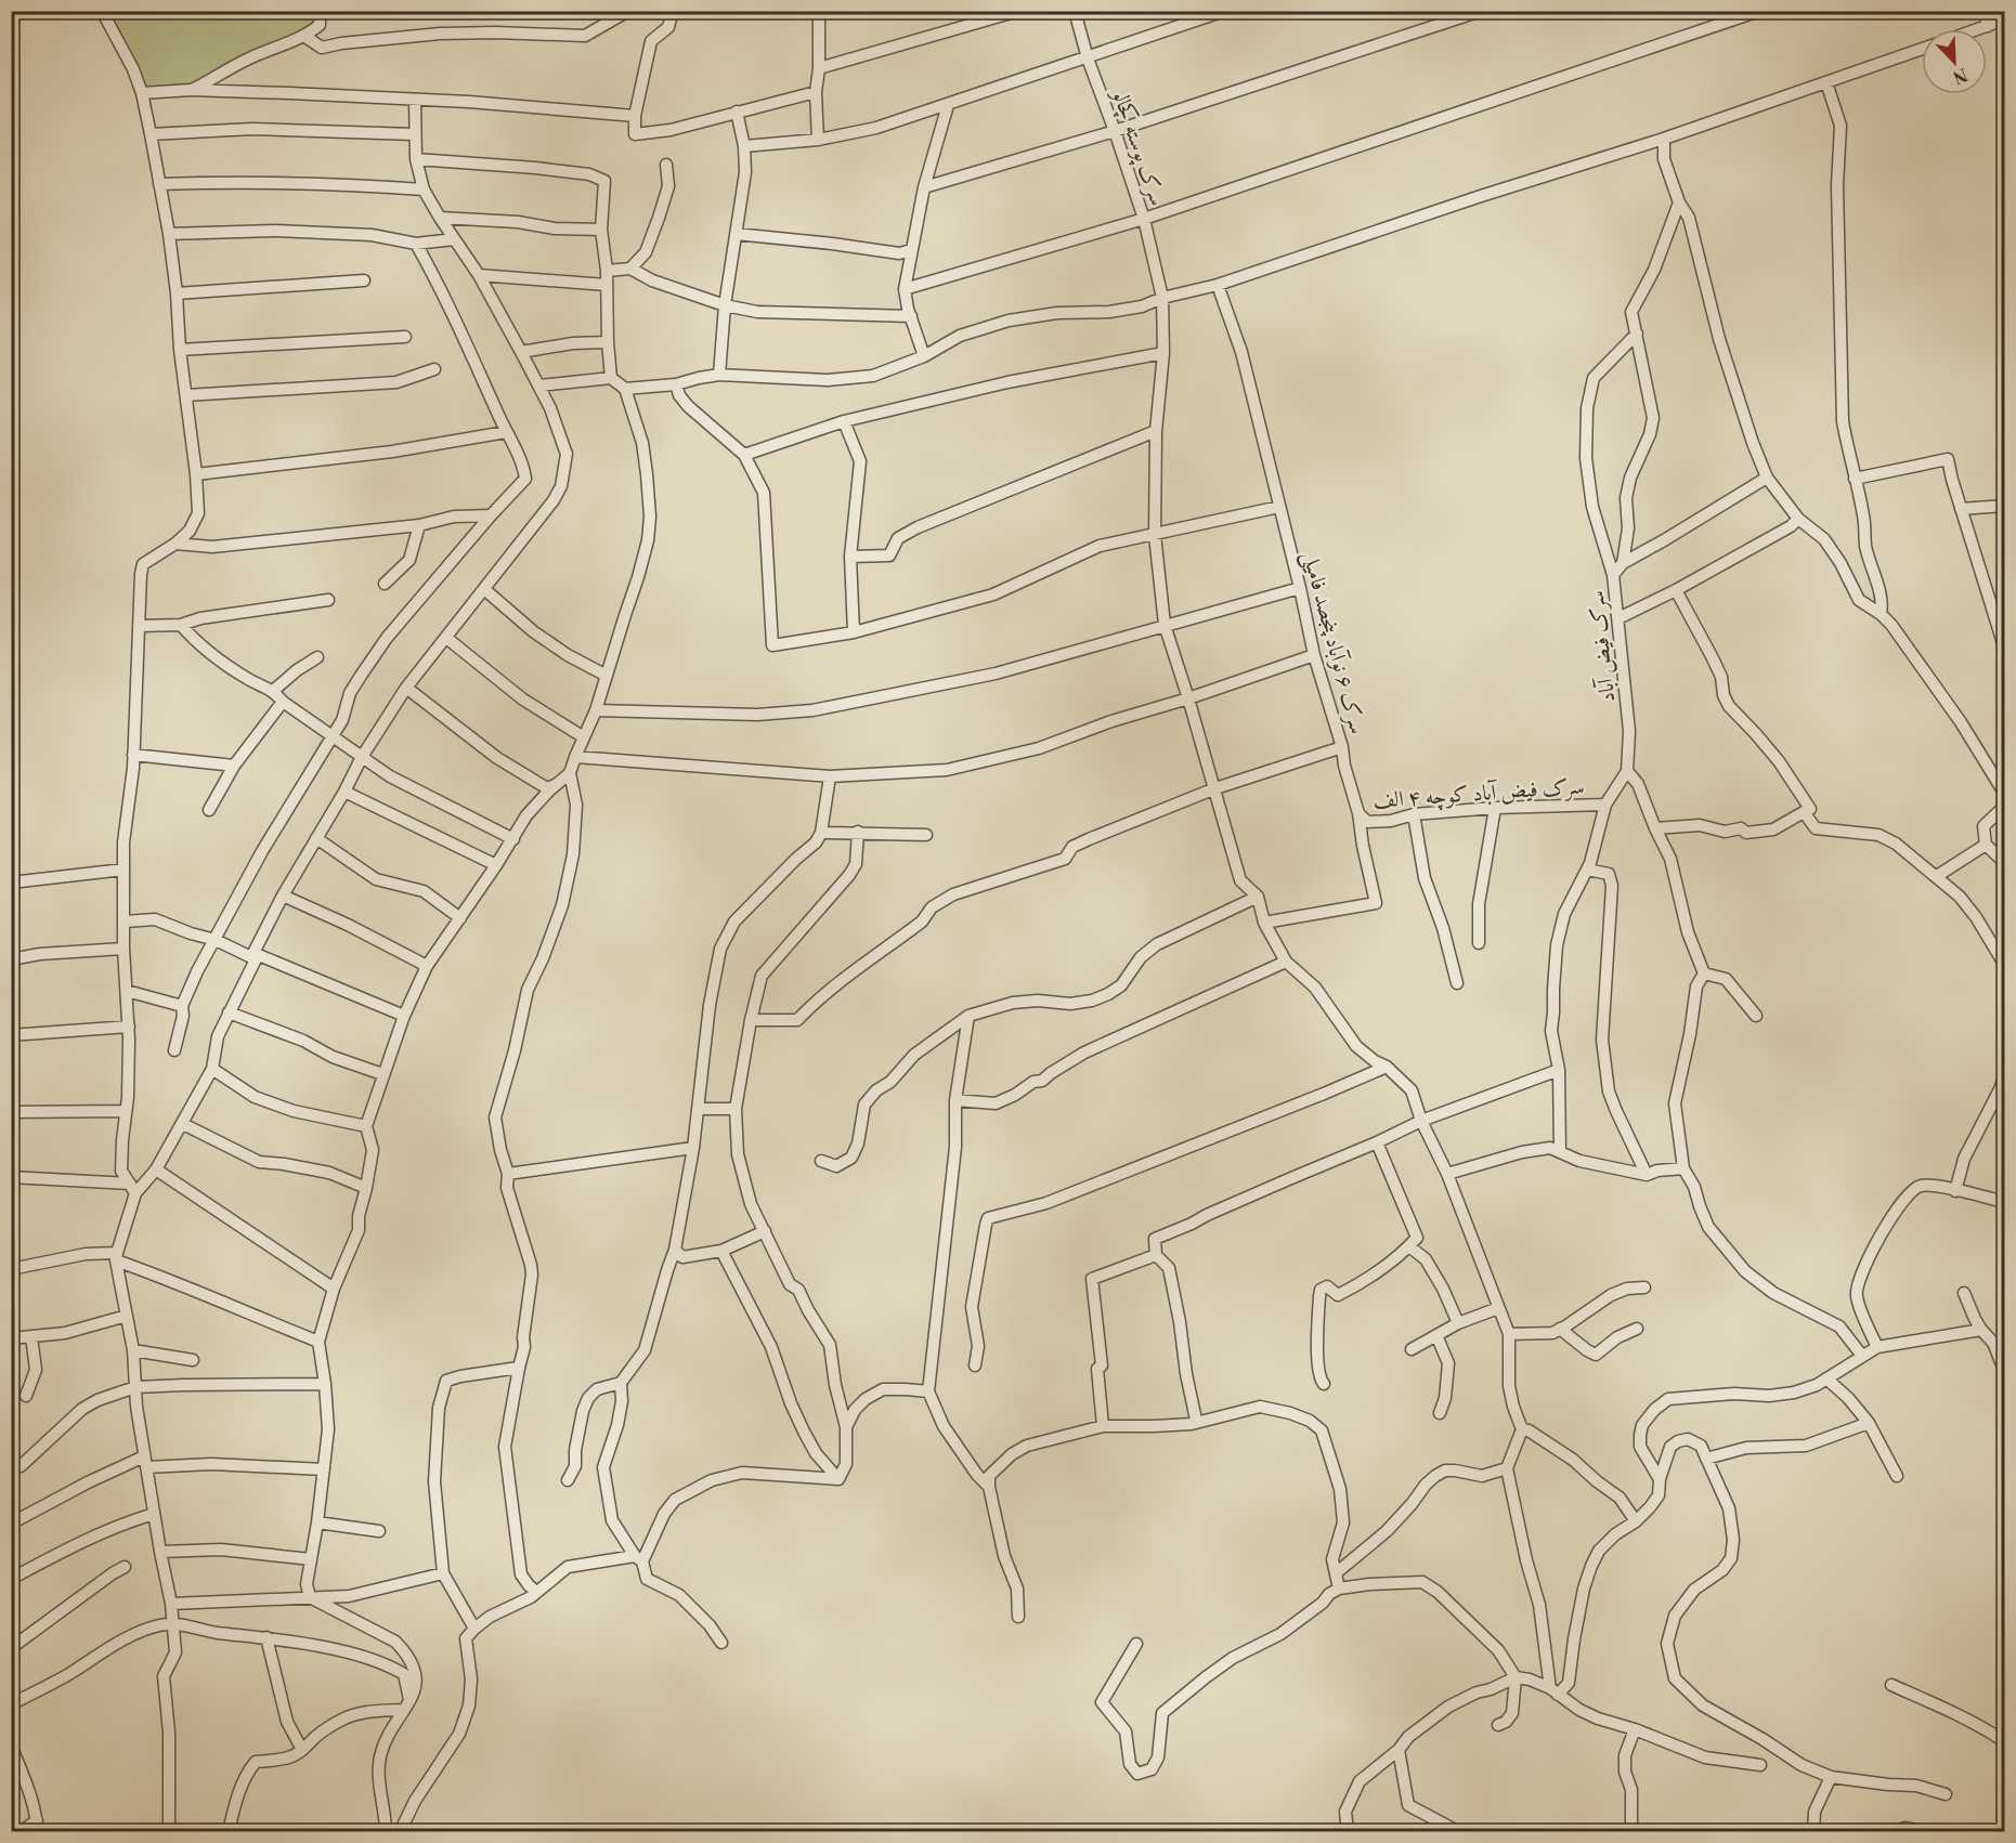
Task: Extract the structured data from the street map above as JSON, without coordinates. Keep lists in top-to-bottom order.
{
  "streets": {
    "street": [
      "سرک پوسته کچالو",
      "سرک ۶ نوآباد پنجصد فامیلی",
      "سرک فيض آباد",
      "سرک فيض آباد کوچه ۴ الف"
    ]
  },
  "crossings": [
    ["سرک ۶ نوآباد پنجصد فامیلی", "سرک فيض آباد کوچه ۴ الف"],
    ["سرک فيض آباد", "سرک فيض آباد کوچه ۴ الف"]
  ],
  "north": "bottom right"
}
